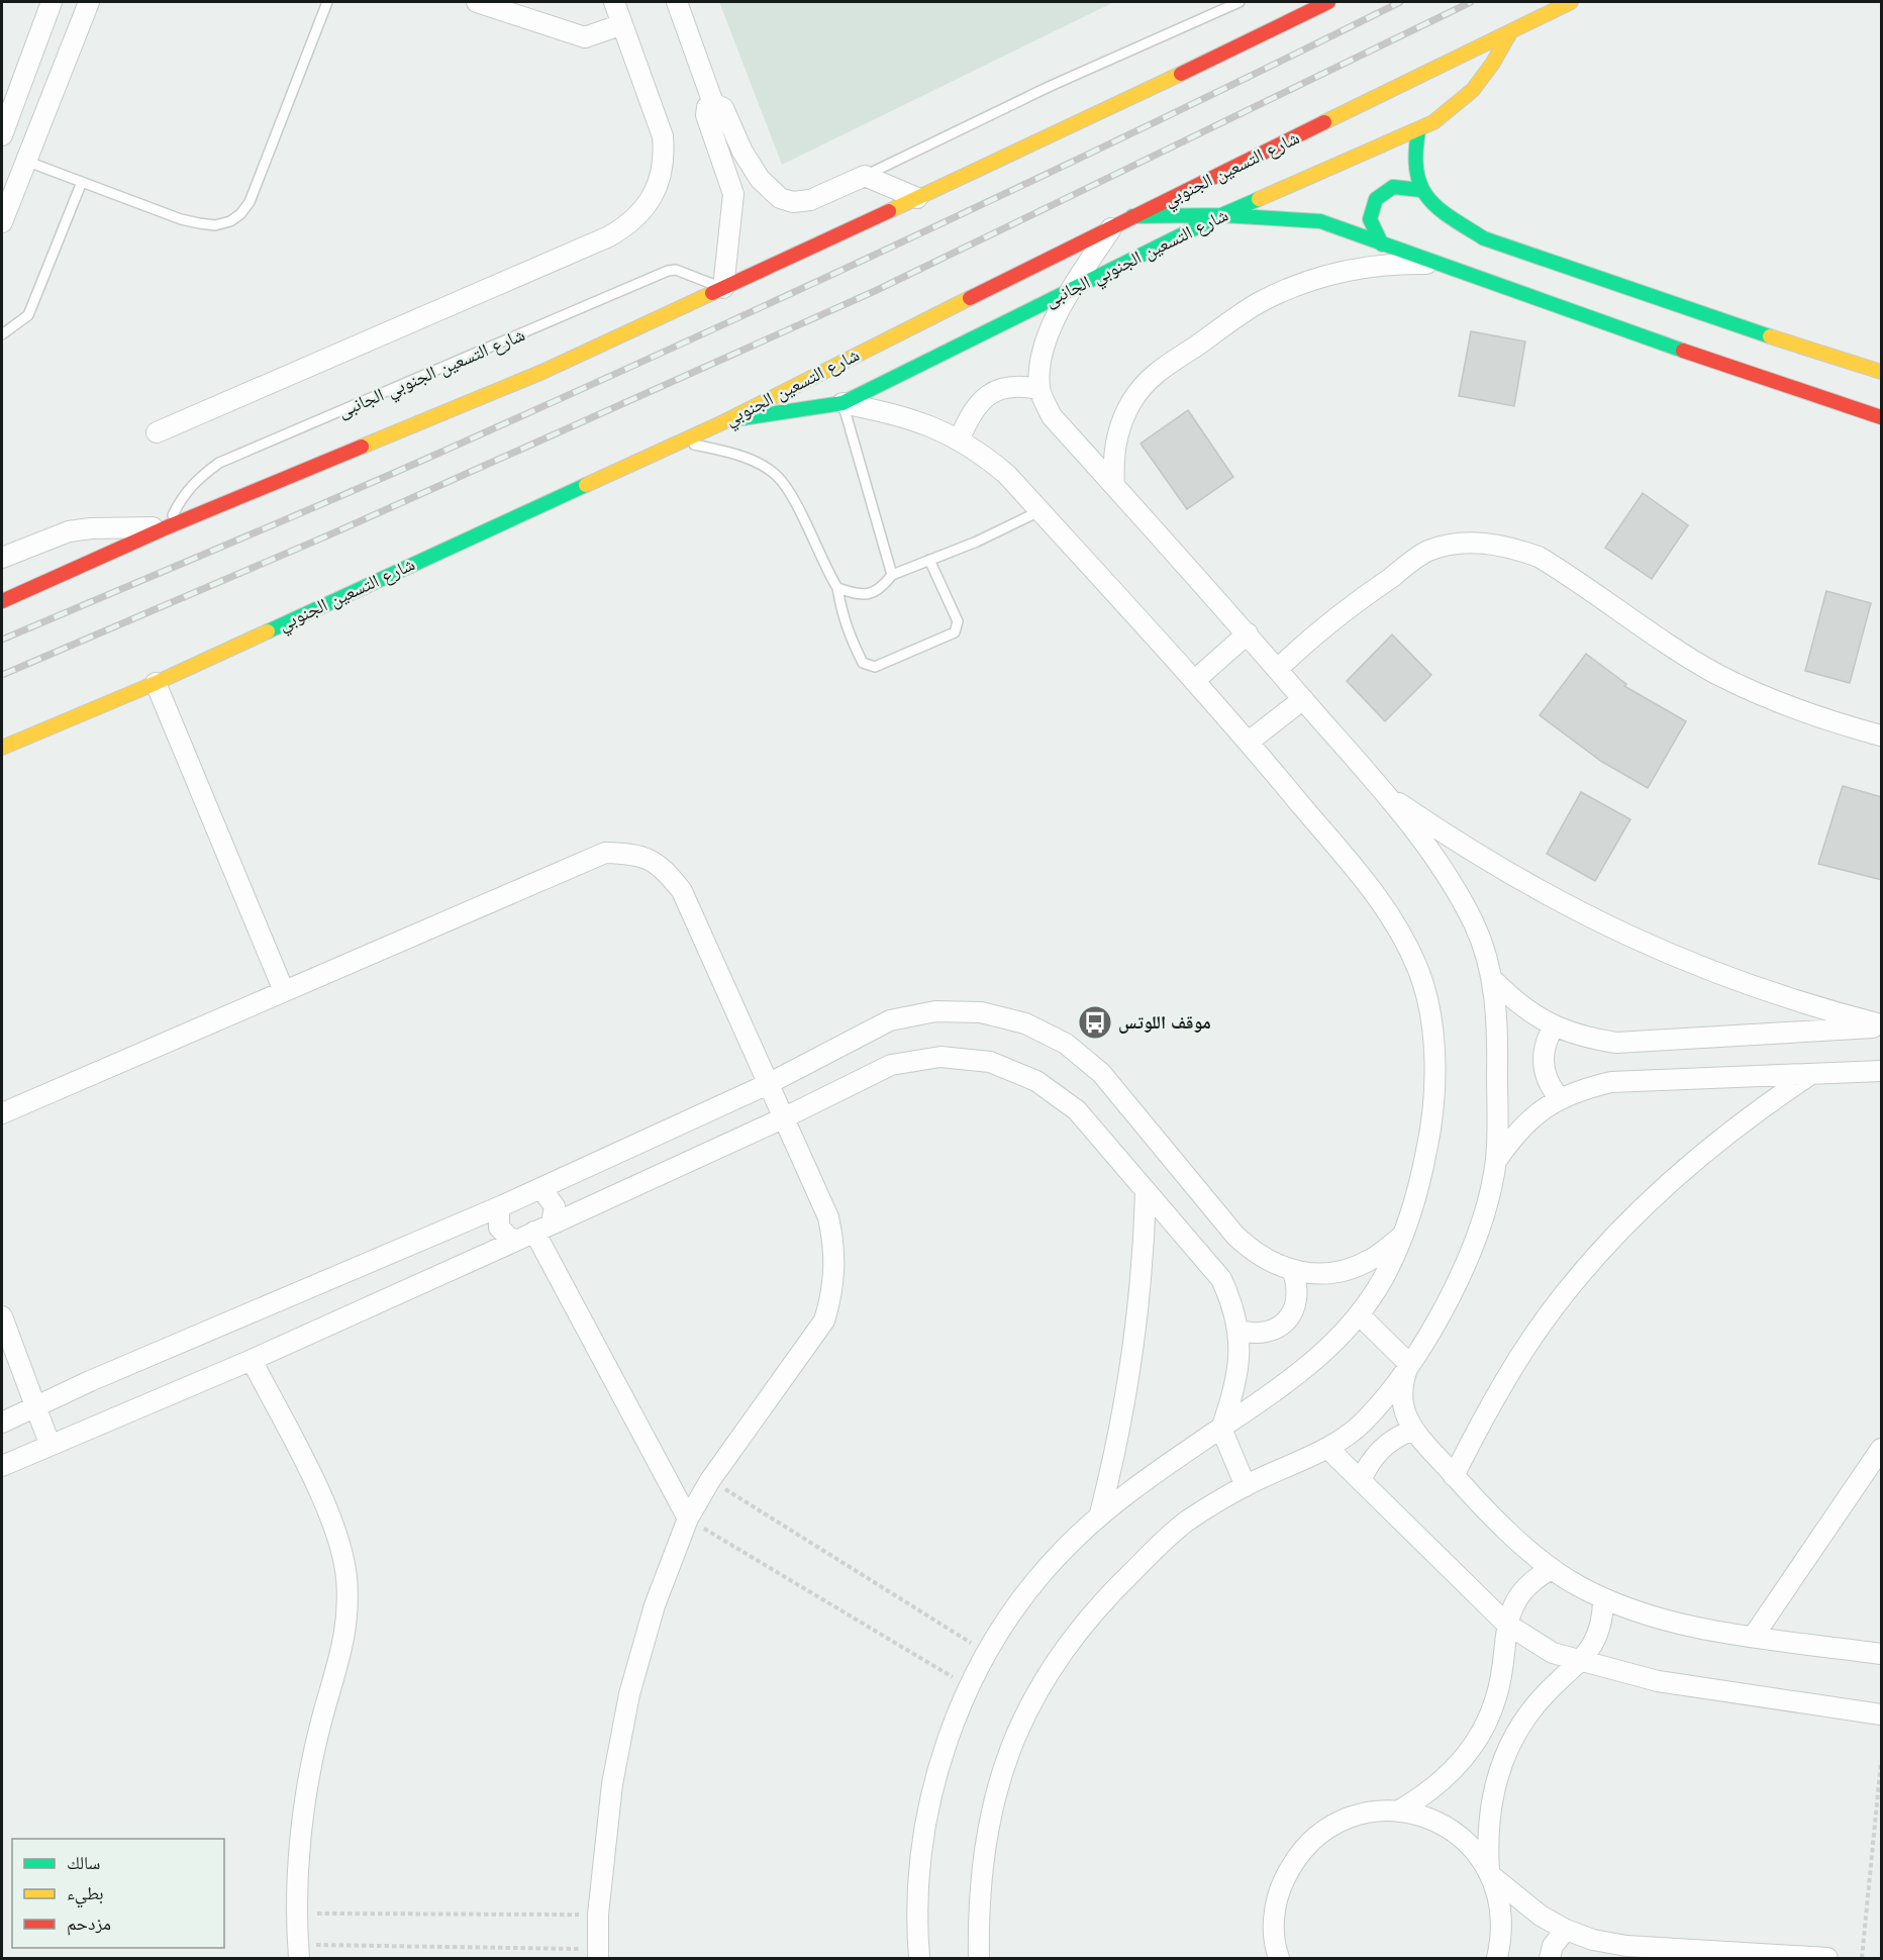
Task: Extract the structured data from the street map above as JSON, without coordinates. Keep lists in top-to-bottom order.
{
  "streets": {
    "main road": ["شارع التسعين الجنوبي", "شارع التسعين الجنوبي الجانبى"]
  },
  "crossings": [
    ["شارع التسعين الجنوبي", "شارع التسعين الجنوبي الجانبى"]
  ],
  "places": {
    "bus stop": ["موقف اللوتس"]
  },
  "legend": ["سالك", "بطيء", "مزدحم"]
}
